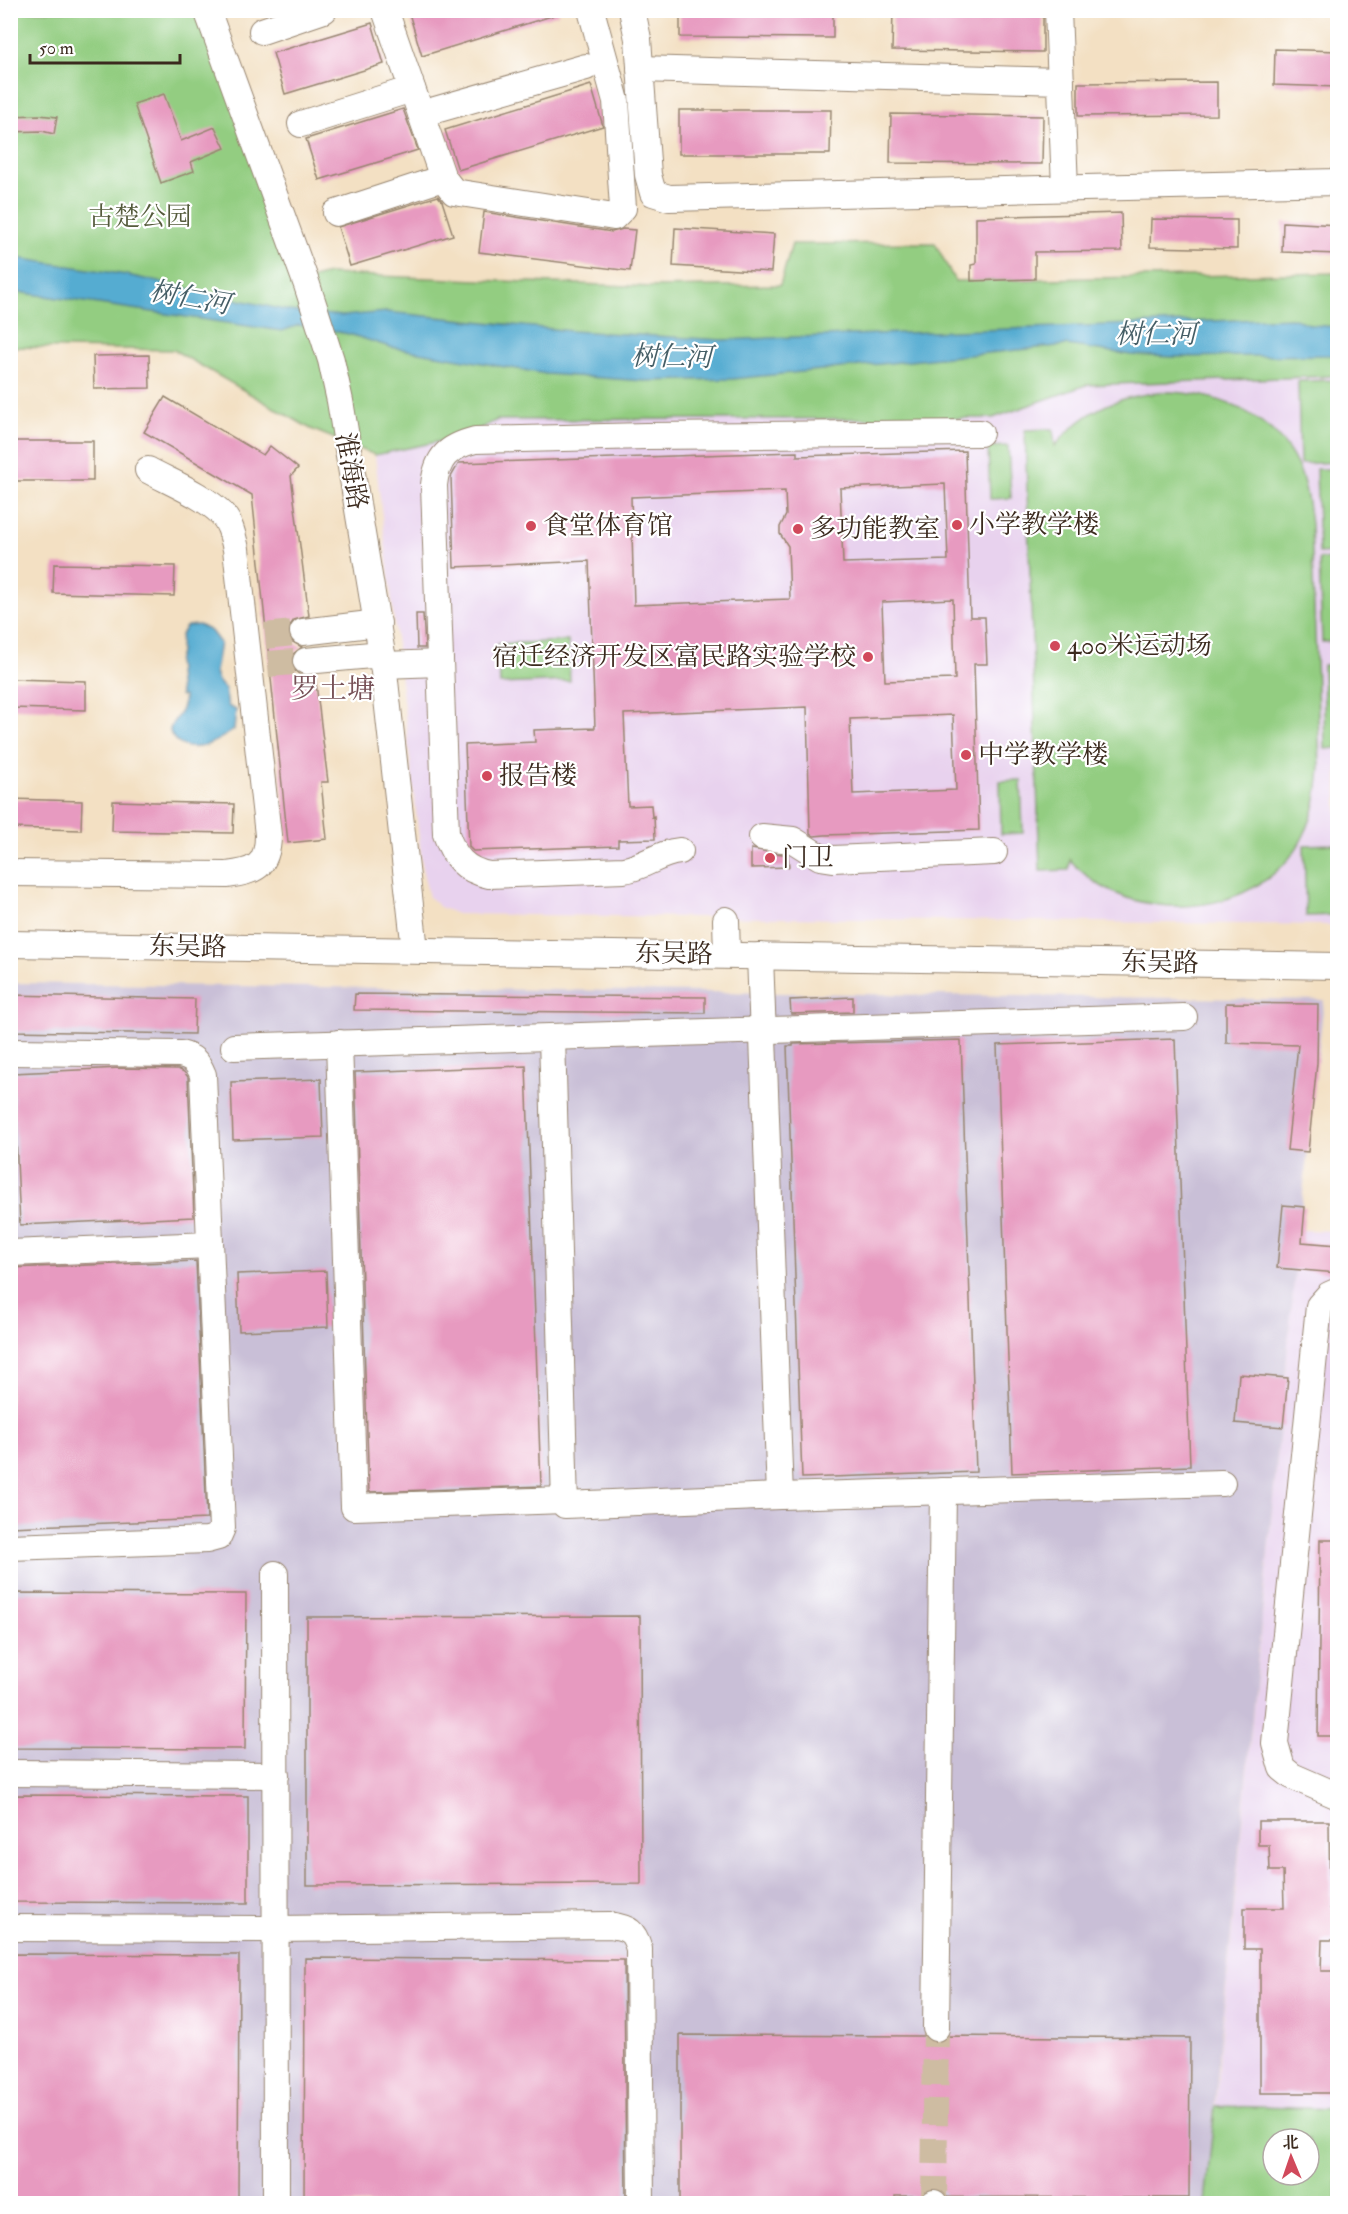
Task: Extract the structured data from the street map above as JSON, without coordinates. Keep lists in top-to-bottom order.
{
  "streets": {
    "street": ["淮海路", "东吴路"]
  },
  "crossings": [
    ["淮海路", "东吴路"]
  ],
  "districts": ["罗土塘"],
  "water": ["树仁河"],
  "parks": ["古楚公园"],
  "places": [
    "小学教学楼",
    "食堂体育馆",
    "多功能教室",
    "400米运动场",
    "宿迁经济开发区富民路实验学校",
    "中学教学楼",
    "报告楼",
    "门卫"
  ],
  "scale_bar": "50 m",
  "north": "top"
}
